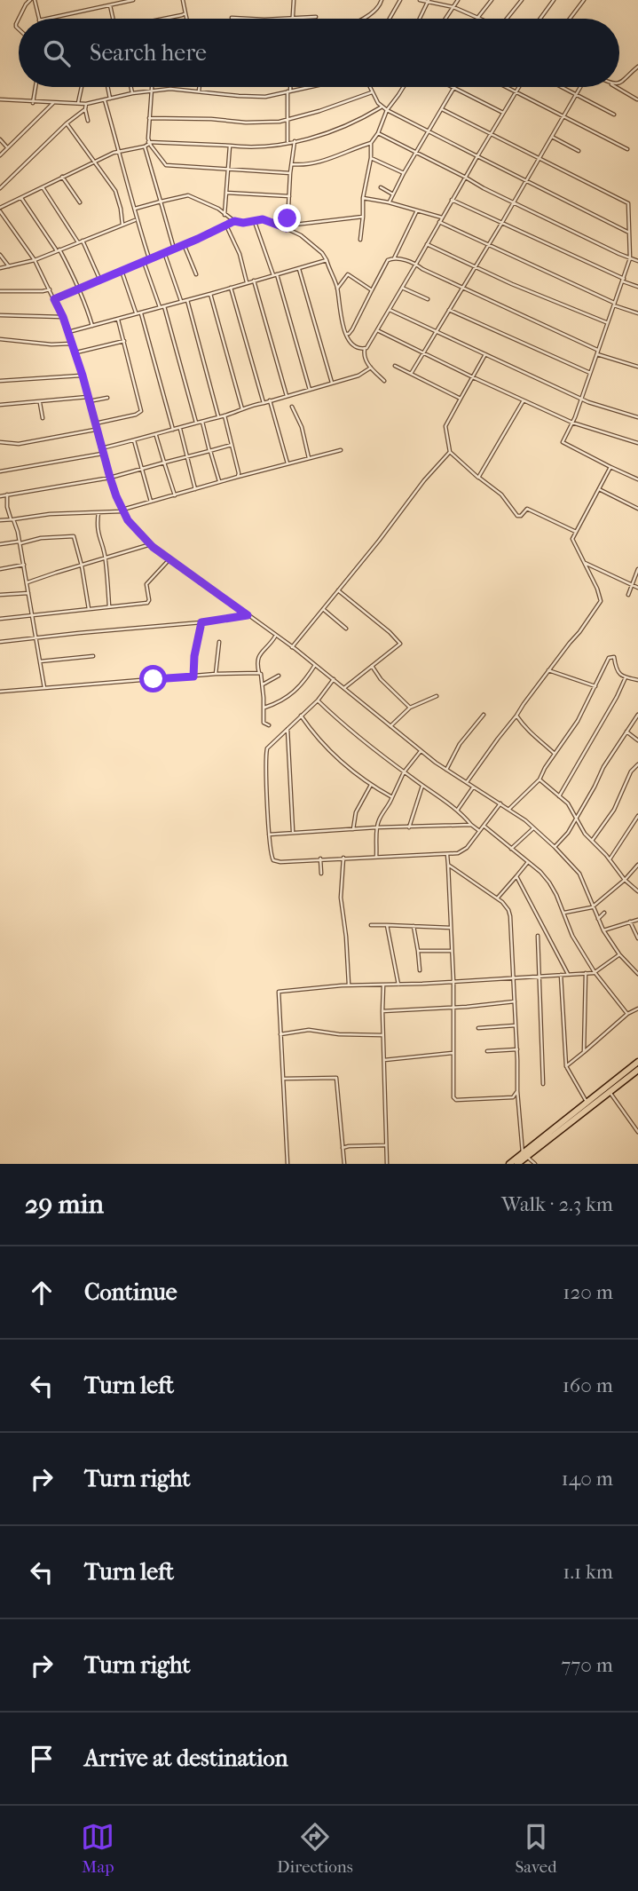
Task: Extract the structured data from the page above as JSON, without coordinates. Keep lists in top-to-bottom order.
{
  "page": {
    "search": "Search here",
    "heading": ["29 min", "Walk · 2.3 km"],
    "list": [
      ["Continue", "120 m"],
      ["Turn left", "160 m"],
      ["Turn right", "140 m"],
      ["Turn left", "1.1 km"],
      ["Turn right", "770 m"],
      "Arrive at destination"
    ],
    "nav": ["Map", "Directions", "Saved"]
  }
}
